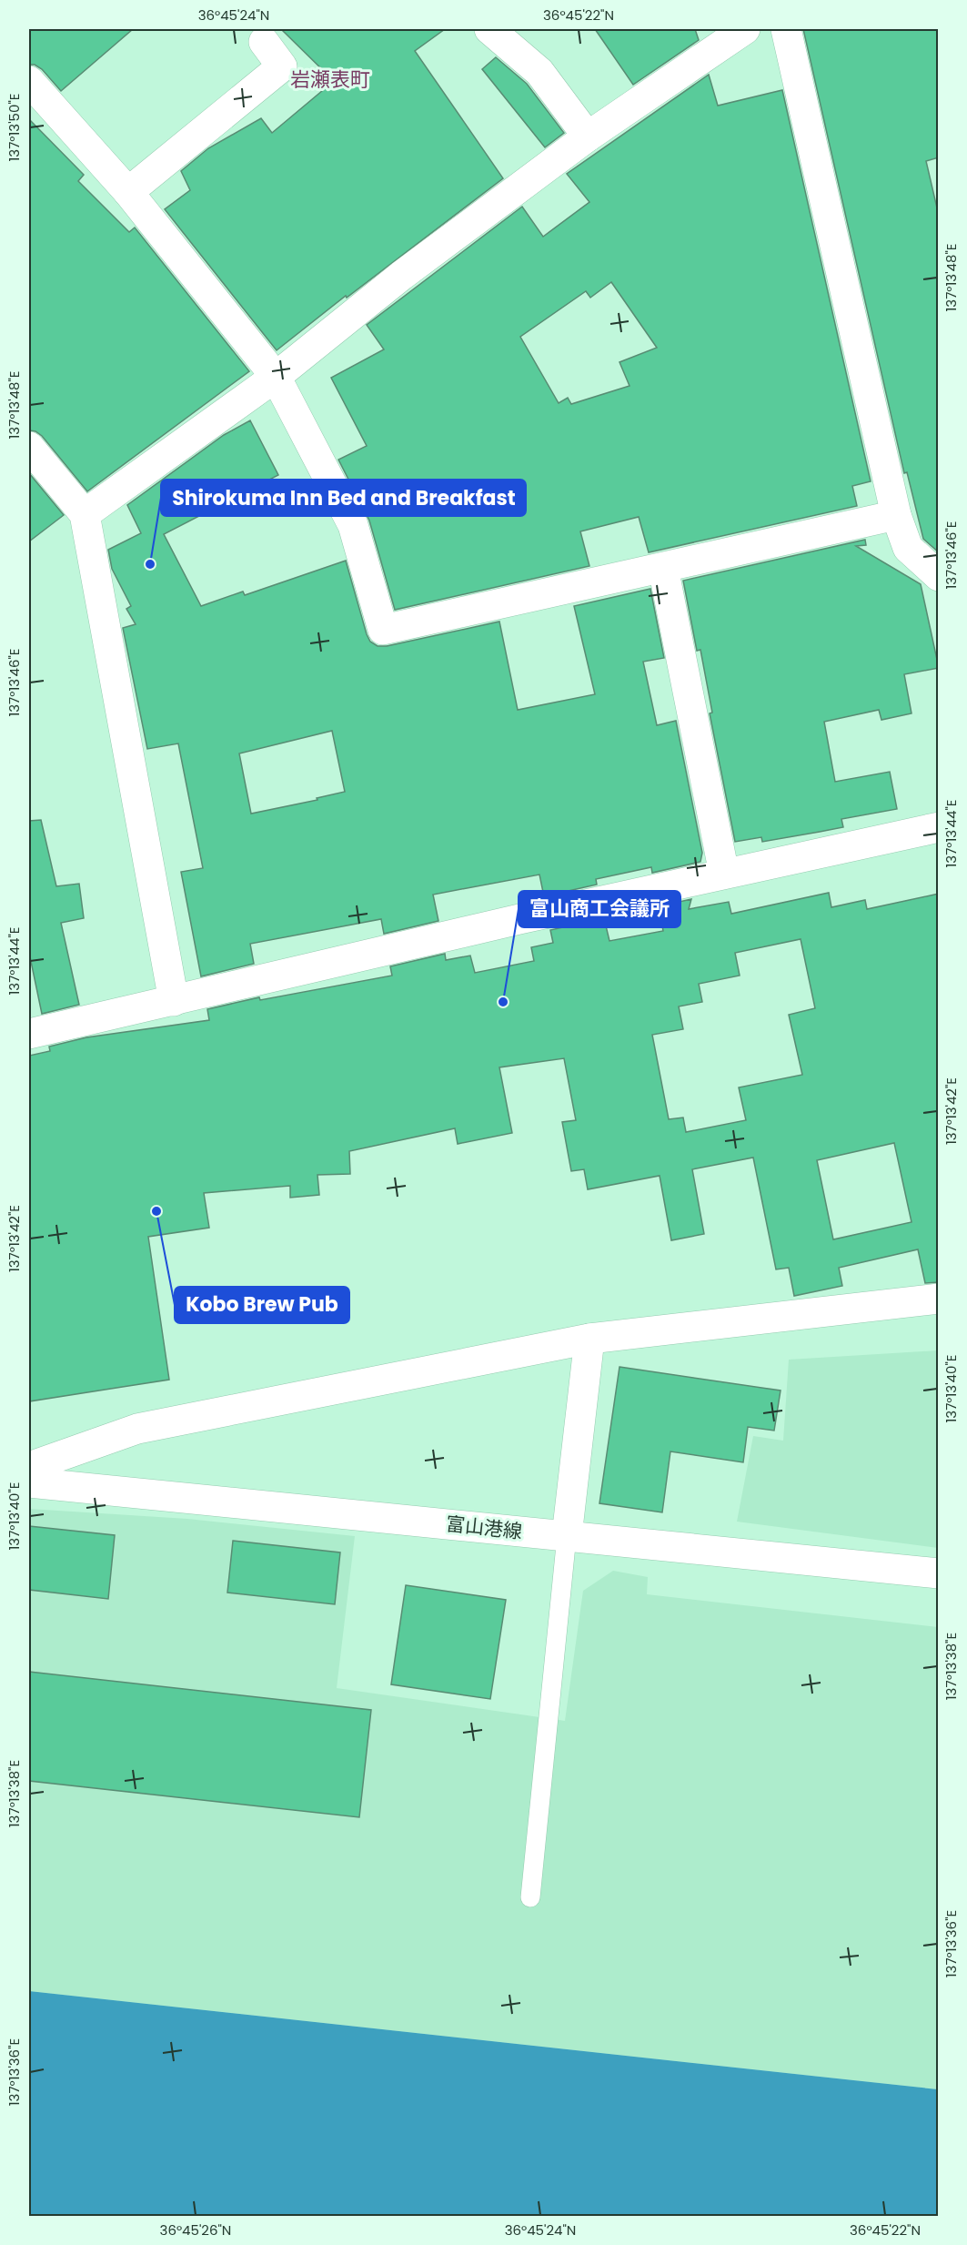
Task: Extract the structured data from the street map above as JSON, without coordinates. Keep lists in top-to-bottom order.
{
  "streets": {
    "street": ["富山港線"]
  },
  "districts": ["岩瀬表町"],
  "places": ["Shirokuma Inn Bed and Breakfast", "富山商工会議所", "Kobo Brew Pub"],
  "coordinates": [
    "36°45'24\"N",
    "36°45'22\"N",
    "137°13'50\"E",
    "137°13'48\"E",
    "137°13'46\"E",
    "137°13'44\"E",
    "137°13'42\"E",
    "137°13'40\"E",
    "137°13'38\"E",
    "137°13'36\"E",
    "36°45'26\"N"
  ]
}
